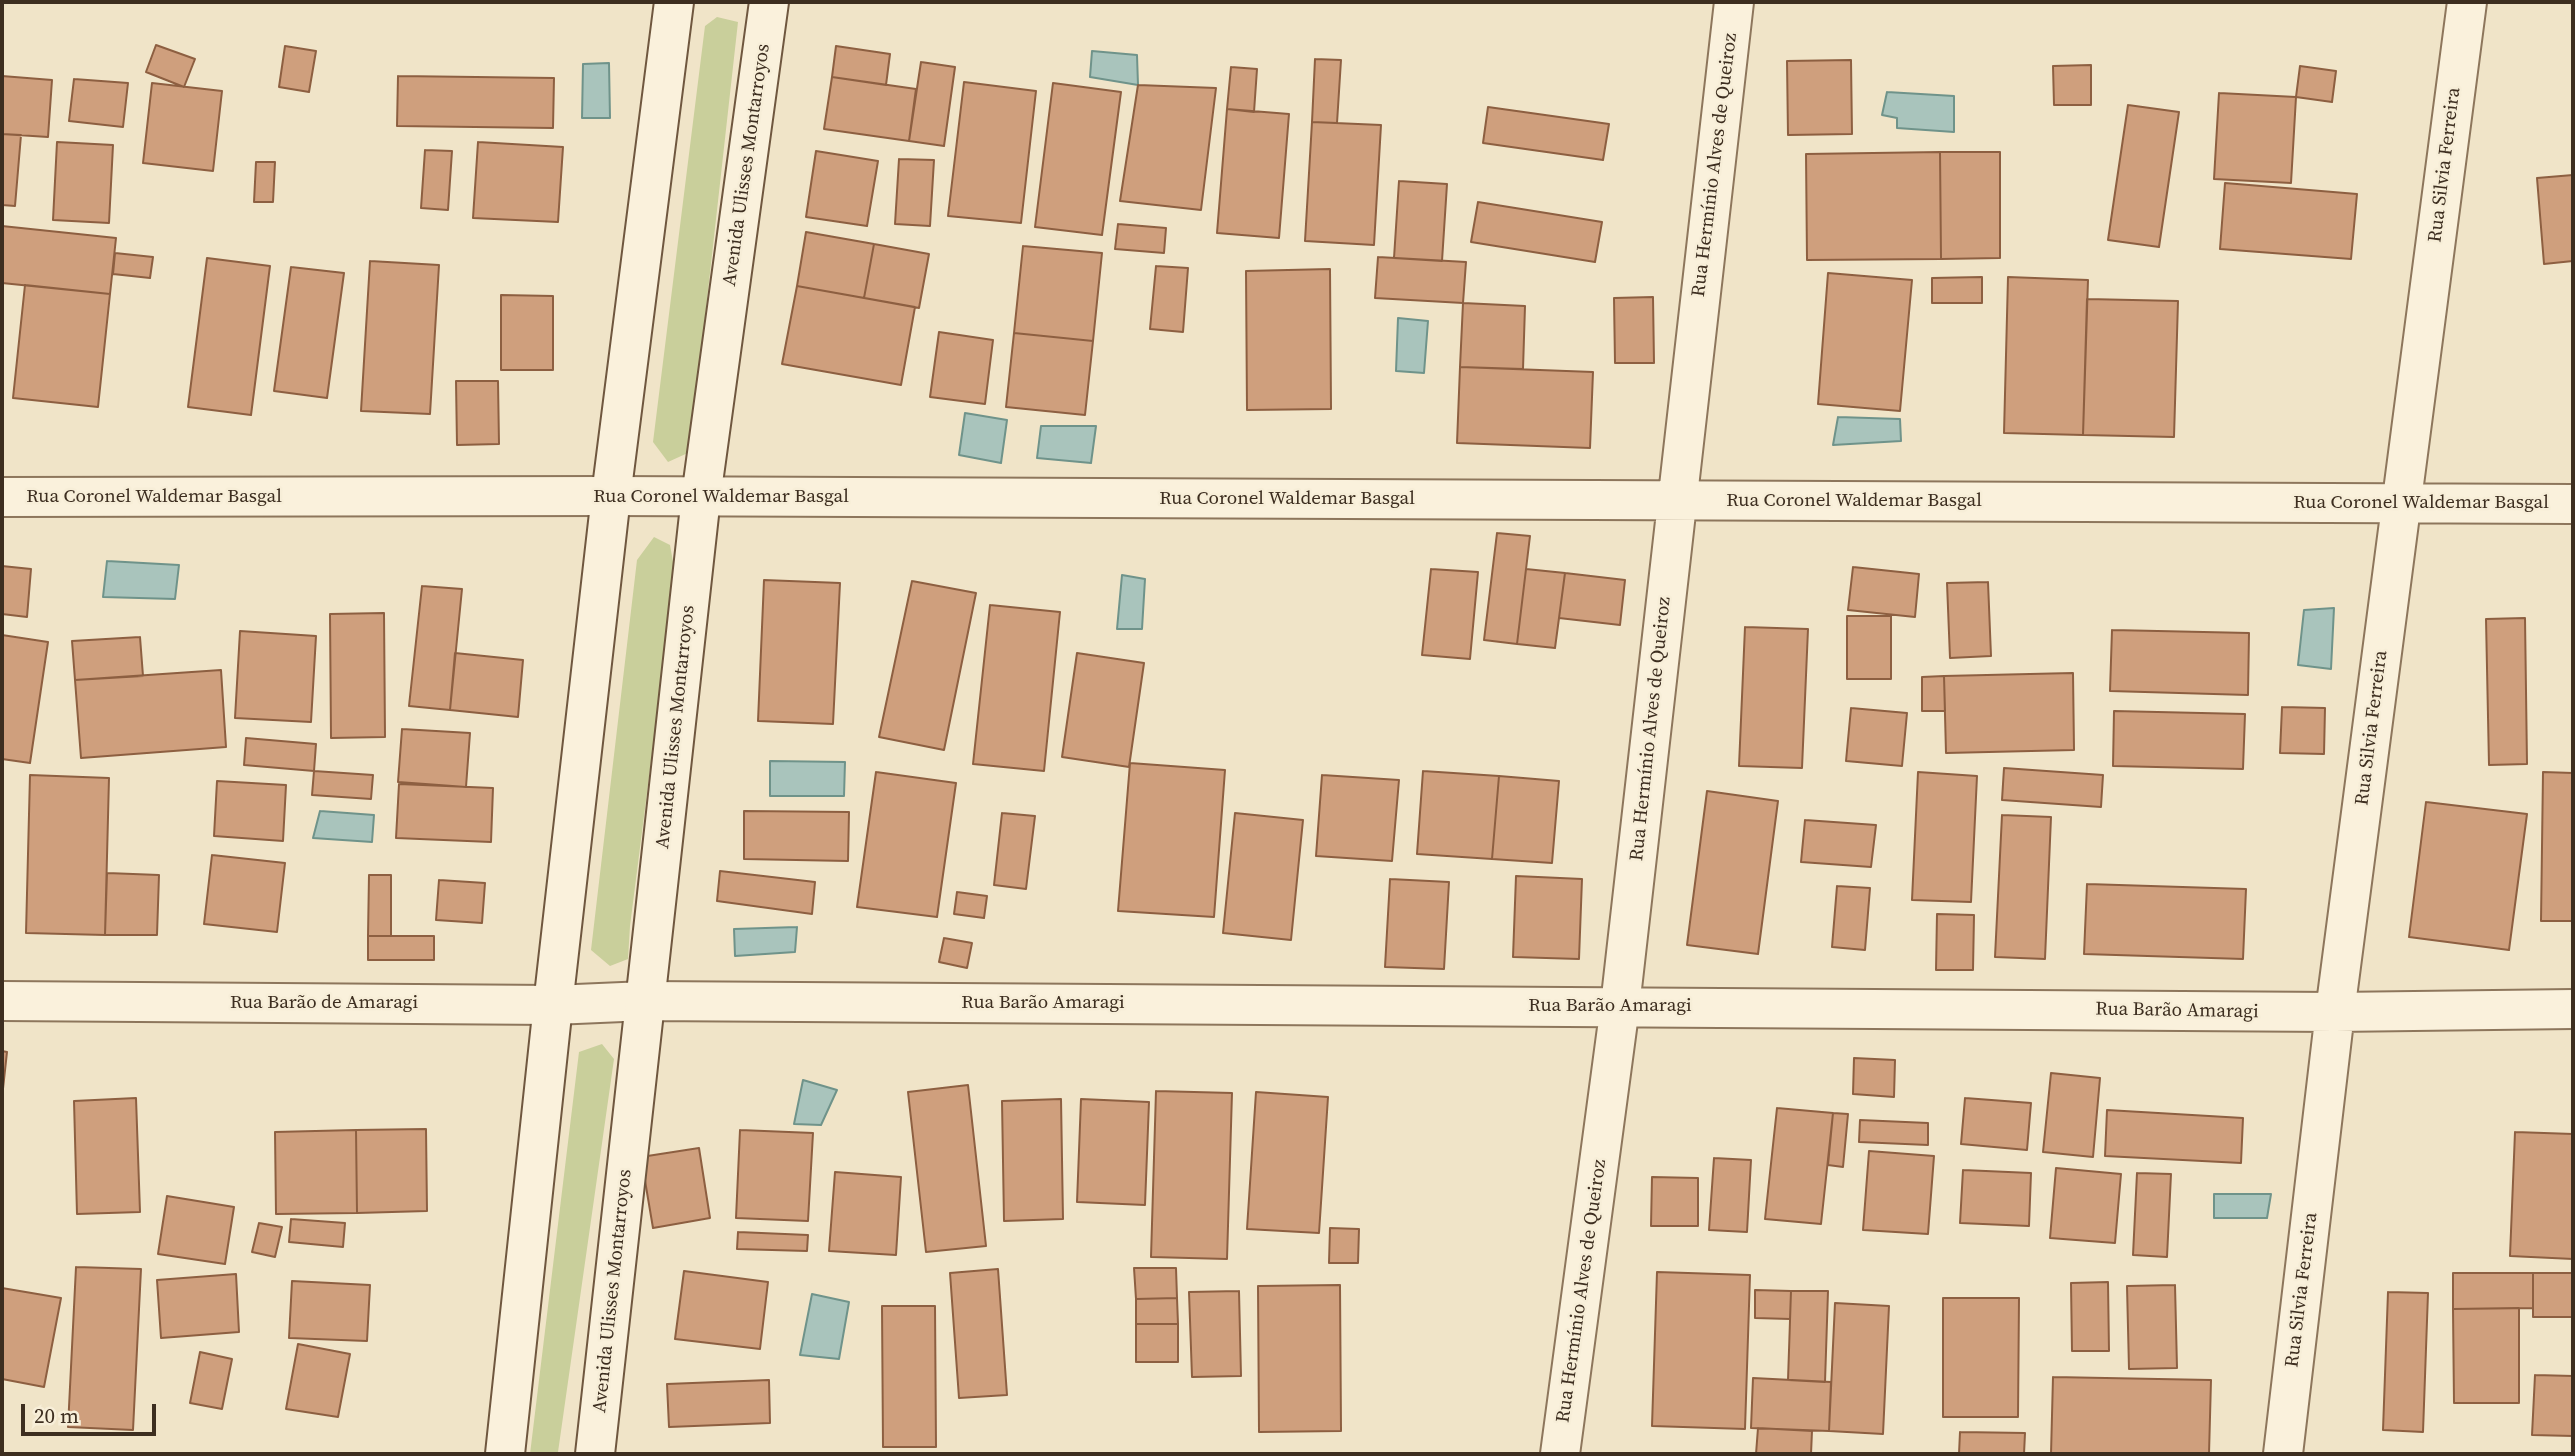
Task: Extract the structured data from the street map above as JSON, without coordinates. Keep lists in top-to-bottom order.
{
  "streets": {
    "street": [
      "Avenida Ulisses Montarroyos",
      "Rua Hermínio Alves de Queiroz",
      "Rua Silvia Ferreira",
      "Rua Coronel Waldemar Basgal",
      "Rua Barão de Amaragi",
      "Rua Barão Amaragi"
    ]
  },
  "crossings": [
    ["Avenida Ulisses Montarroyos", "Rua Coronel Waldemar Basgal"],
    ["Avenida Ulisses Montarroyos", "Rua Barão de Amaragi"],
    ["Avenida Ulisses Montarroyos", "Rua Barão Amaragi"],
    ["Rua Hermínio Alves de Queiroz", "Rua Coronel Waldemar Basgal"],
    ["Rua Hermínio Alves de Queiroz", "Rua Barão Amaragi"],
    ["Rua Silvia Ferreira", "Rua Coronel Waldemar Basgal"],
    ["Rua Silvia Ferreira", "Rua Barão Amaragi"],
    ["Rua Barão de Amaragi", "Rua Barão Amaragi"]
  ],
  "scale_bar": "20 m"
}
